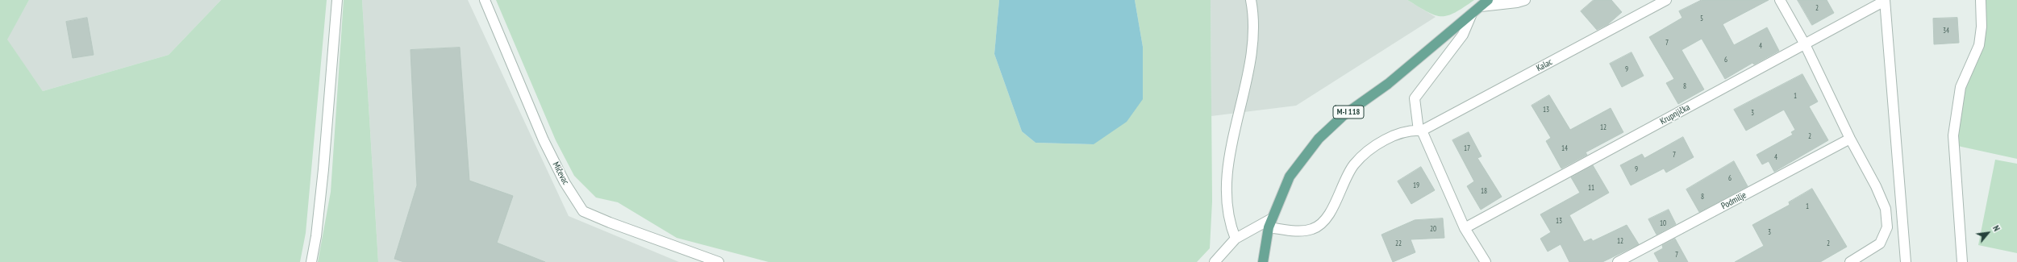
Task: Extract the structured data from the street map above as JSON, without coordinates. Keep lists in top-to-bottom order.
{
  "streets": {
    "main road": ["M-I 118"],
    "street": [
      "Kalac",
      "Krupnjička",
      "Mičevac",
      "Podmilje"
    ]
  },
  "house_numbers": [
    "2",
    "5",
    "34",
    "7",
    "4",
    "6",
    "9",
    "8",
    "1",
    "13",
    "3",
    "12",
    "2",
    "17",
    "14",
    "7",
    "4",
    "9",
    "6",
    "19",
    "11",
    "18",
    "8",
    "1",
    "13",
    "10",
    "20",
    "3",
    "12",
    "22",
    "2",
    "7"
  ],
  "north": "top right"
}
